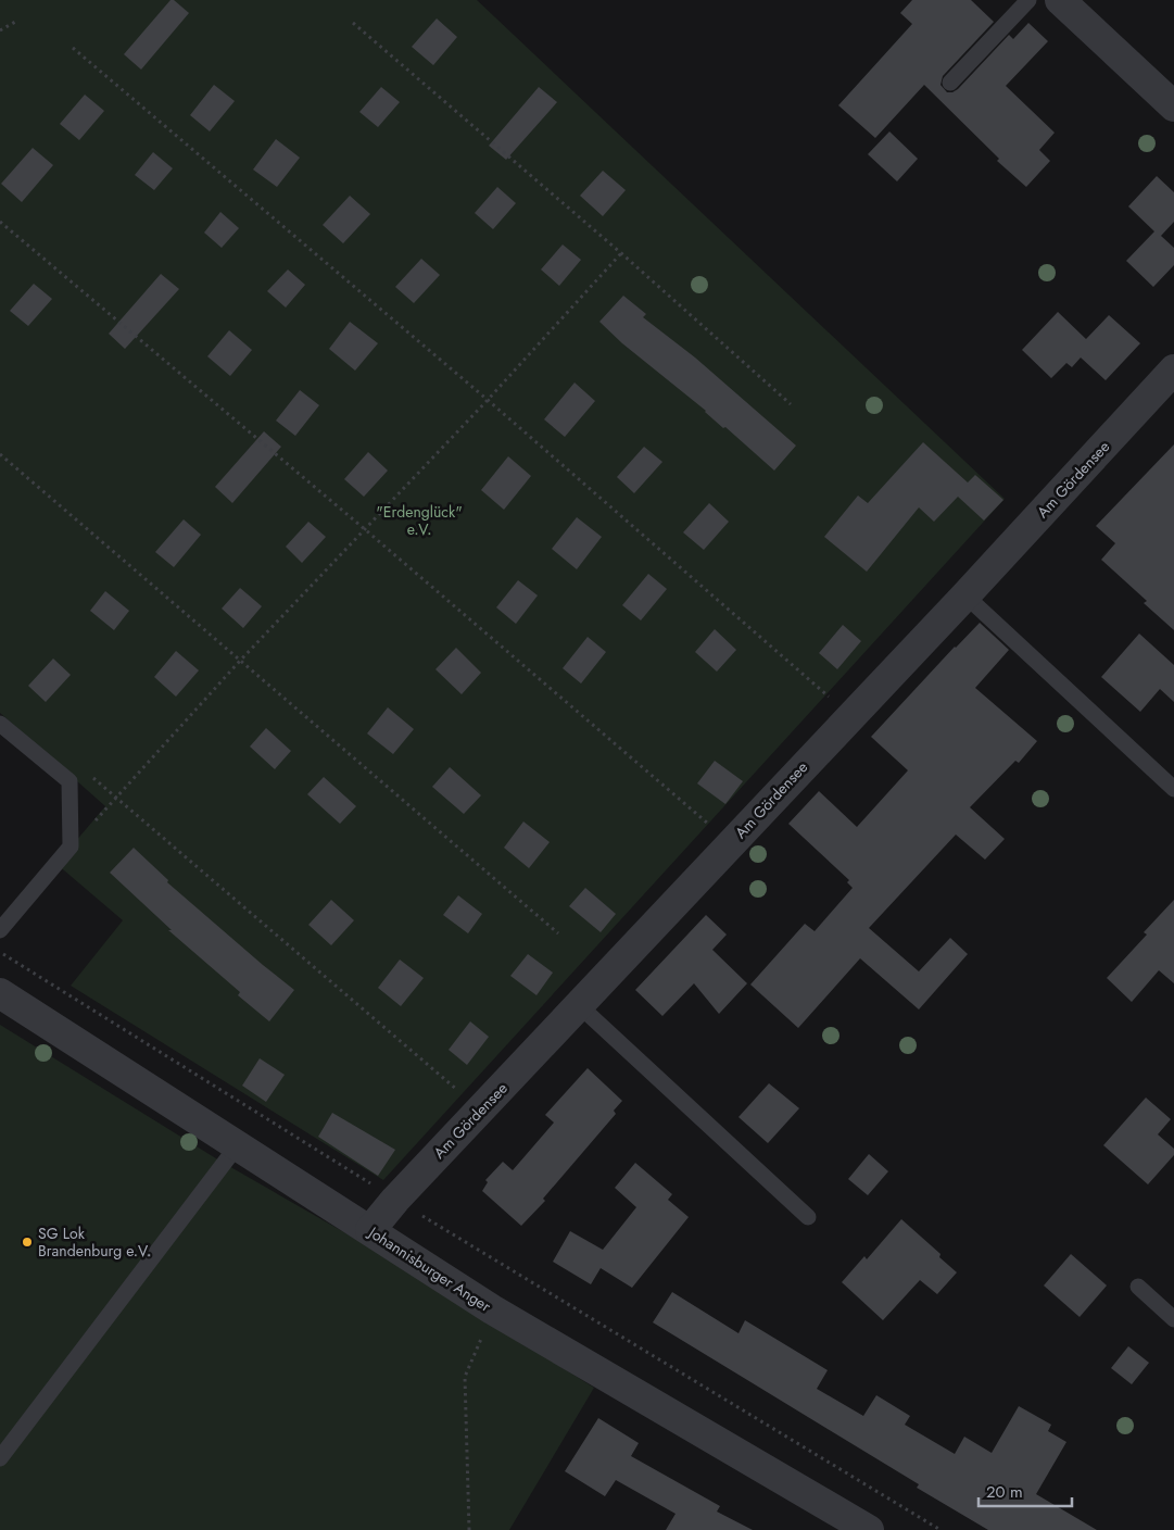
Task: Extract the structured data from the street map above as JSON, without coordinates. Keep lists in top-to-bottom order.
{
  "streets": {
    "street": ["Am Gördensee", "Johannisburger Anger"]
  },
  "crossings": [
    ["Am Gördensee", "Johannisburger Anger"]
  ],
  "parks": ["\"Erdenglück\" e.V."],
  "places": ["SG Lok Brandenburg e.V."],
  "scale_bar": "20 m"
}
